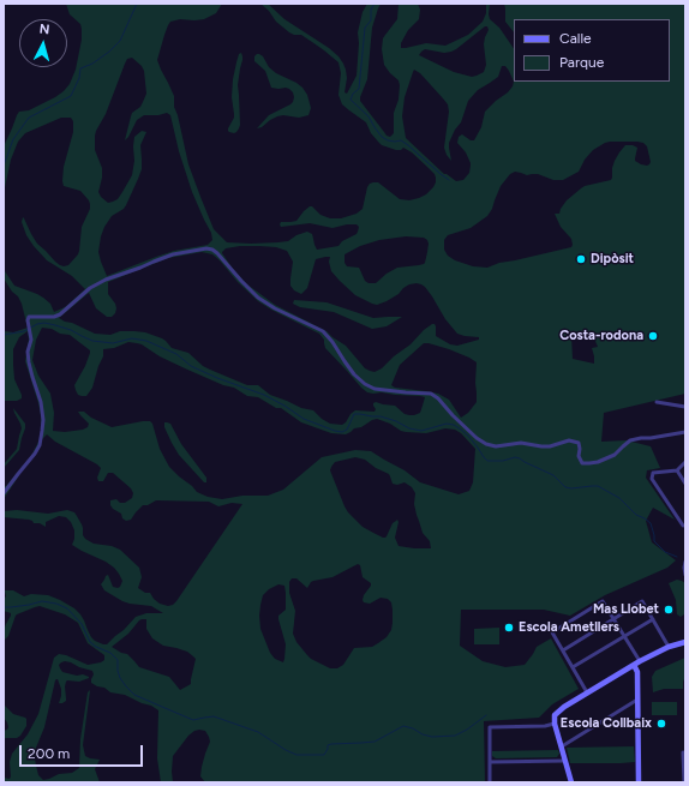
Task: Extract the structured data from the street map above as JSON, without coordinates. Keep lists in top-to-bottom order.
{
  "places": [
    "Dipòsit",
    "Costa-rodona",
    "Mas Llobet",
    "Escola Ametllers",
    "Escola Collbaix"
  ],
  "legend": ["Calle", "Parque"],
  "scale_bar": "200 m",
  "north": "top"
}
